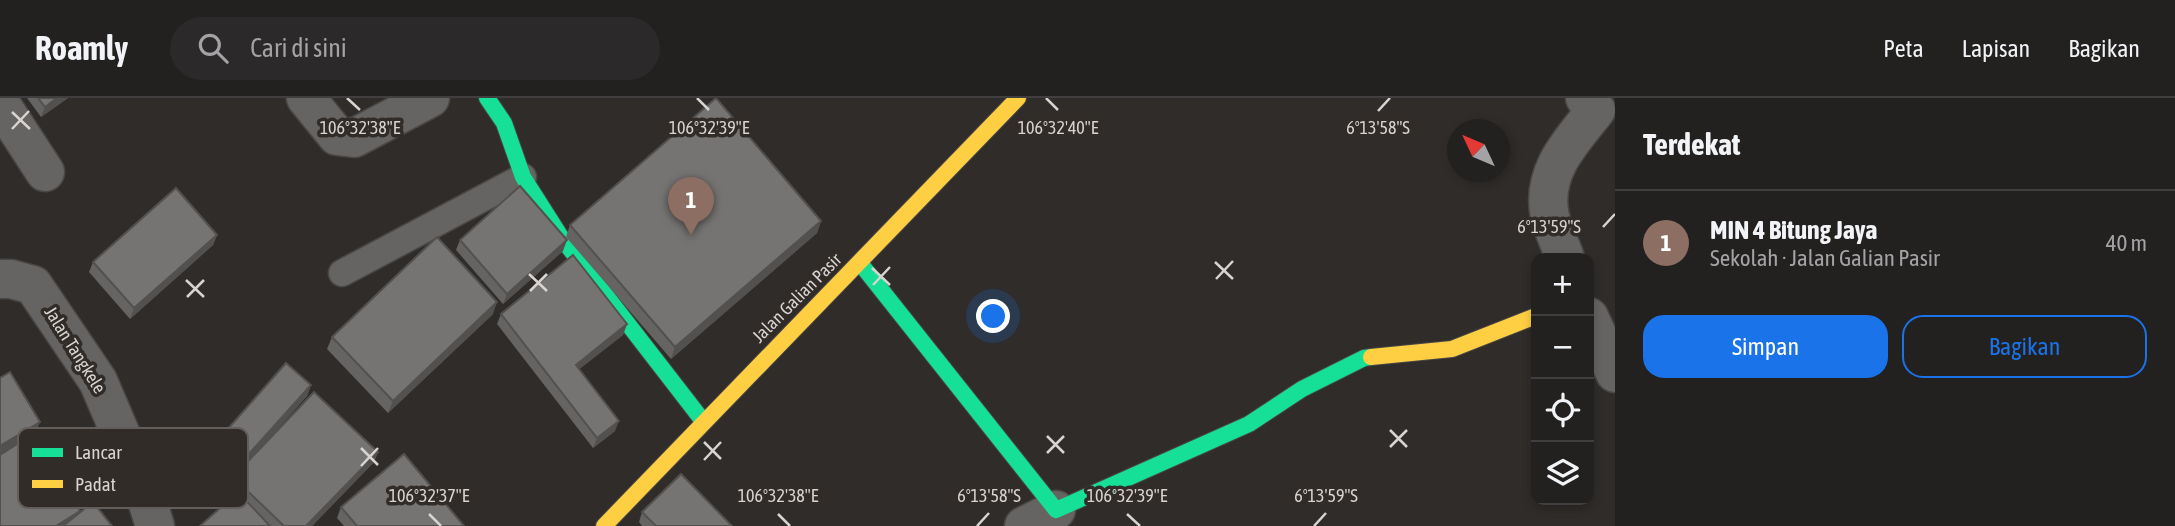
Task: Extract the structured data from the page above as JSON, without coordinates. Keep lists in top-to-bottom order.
{
  "streets": {
    "street": ["Jalan Galian Pasir", "Jalan Tangkele"]
  },
  "legend": ["Lancar", "Padat"],
  "north": "top left",
  "page": {
    "header": "Roamly",
    "search": "Cari di sini",
    "nav": ["Peta", "Lapisan", "Bagikan"],
    "heading": "Terdekat",
    "pins": "1",
    "list": [
      {
        "mark": "1",
        "name": "MIN 4 Bitung Jaya",
        "note": "Sekolah · Jalan Galian Pasir",
        "value": "40 m"
      }
    ],
    "map_buttons": ["+", "−"],
    "buttons": ["Simpan", "Bagikan"]
  },
  "coordinates": [
    "106°32'38\"E",
    "106°32'39\"E",
    "106°32'40\"E",
    "6°13'58\"S",
    "6°13'59\"S",
    "106°32'37\"E"
  ]
}
